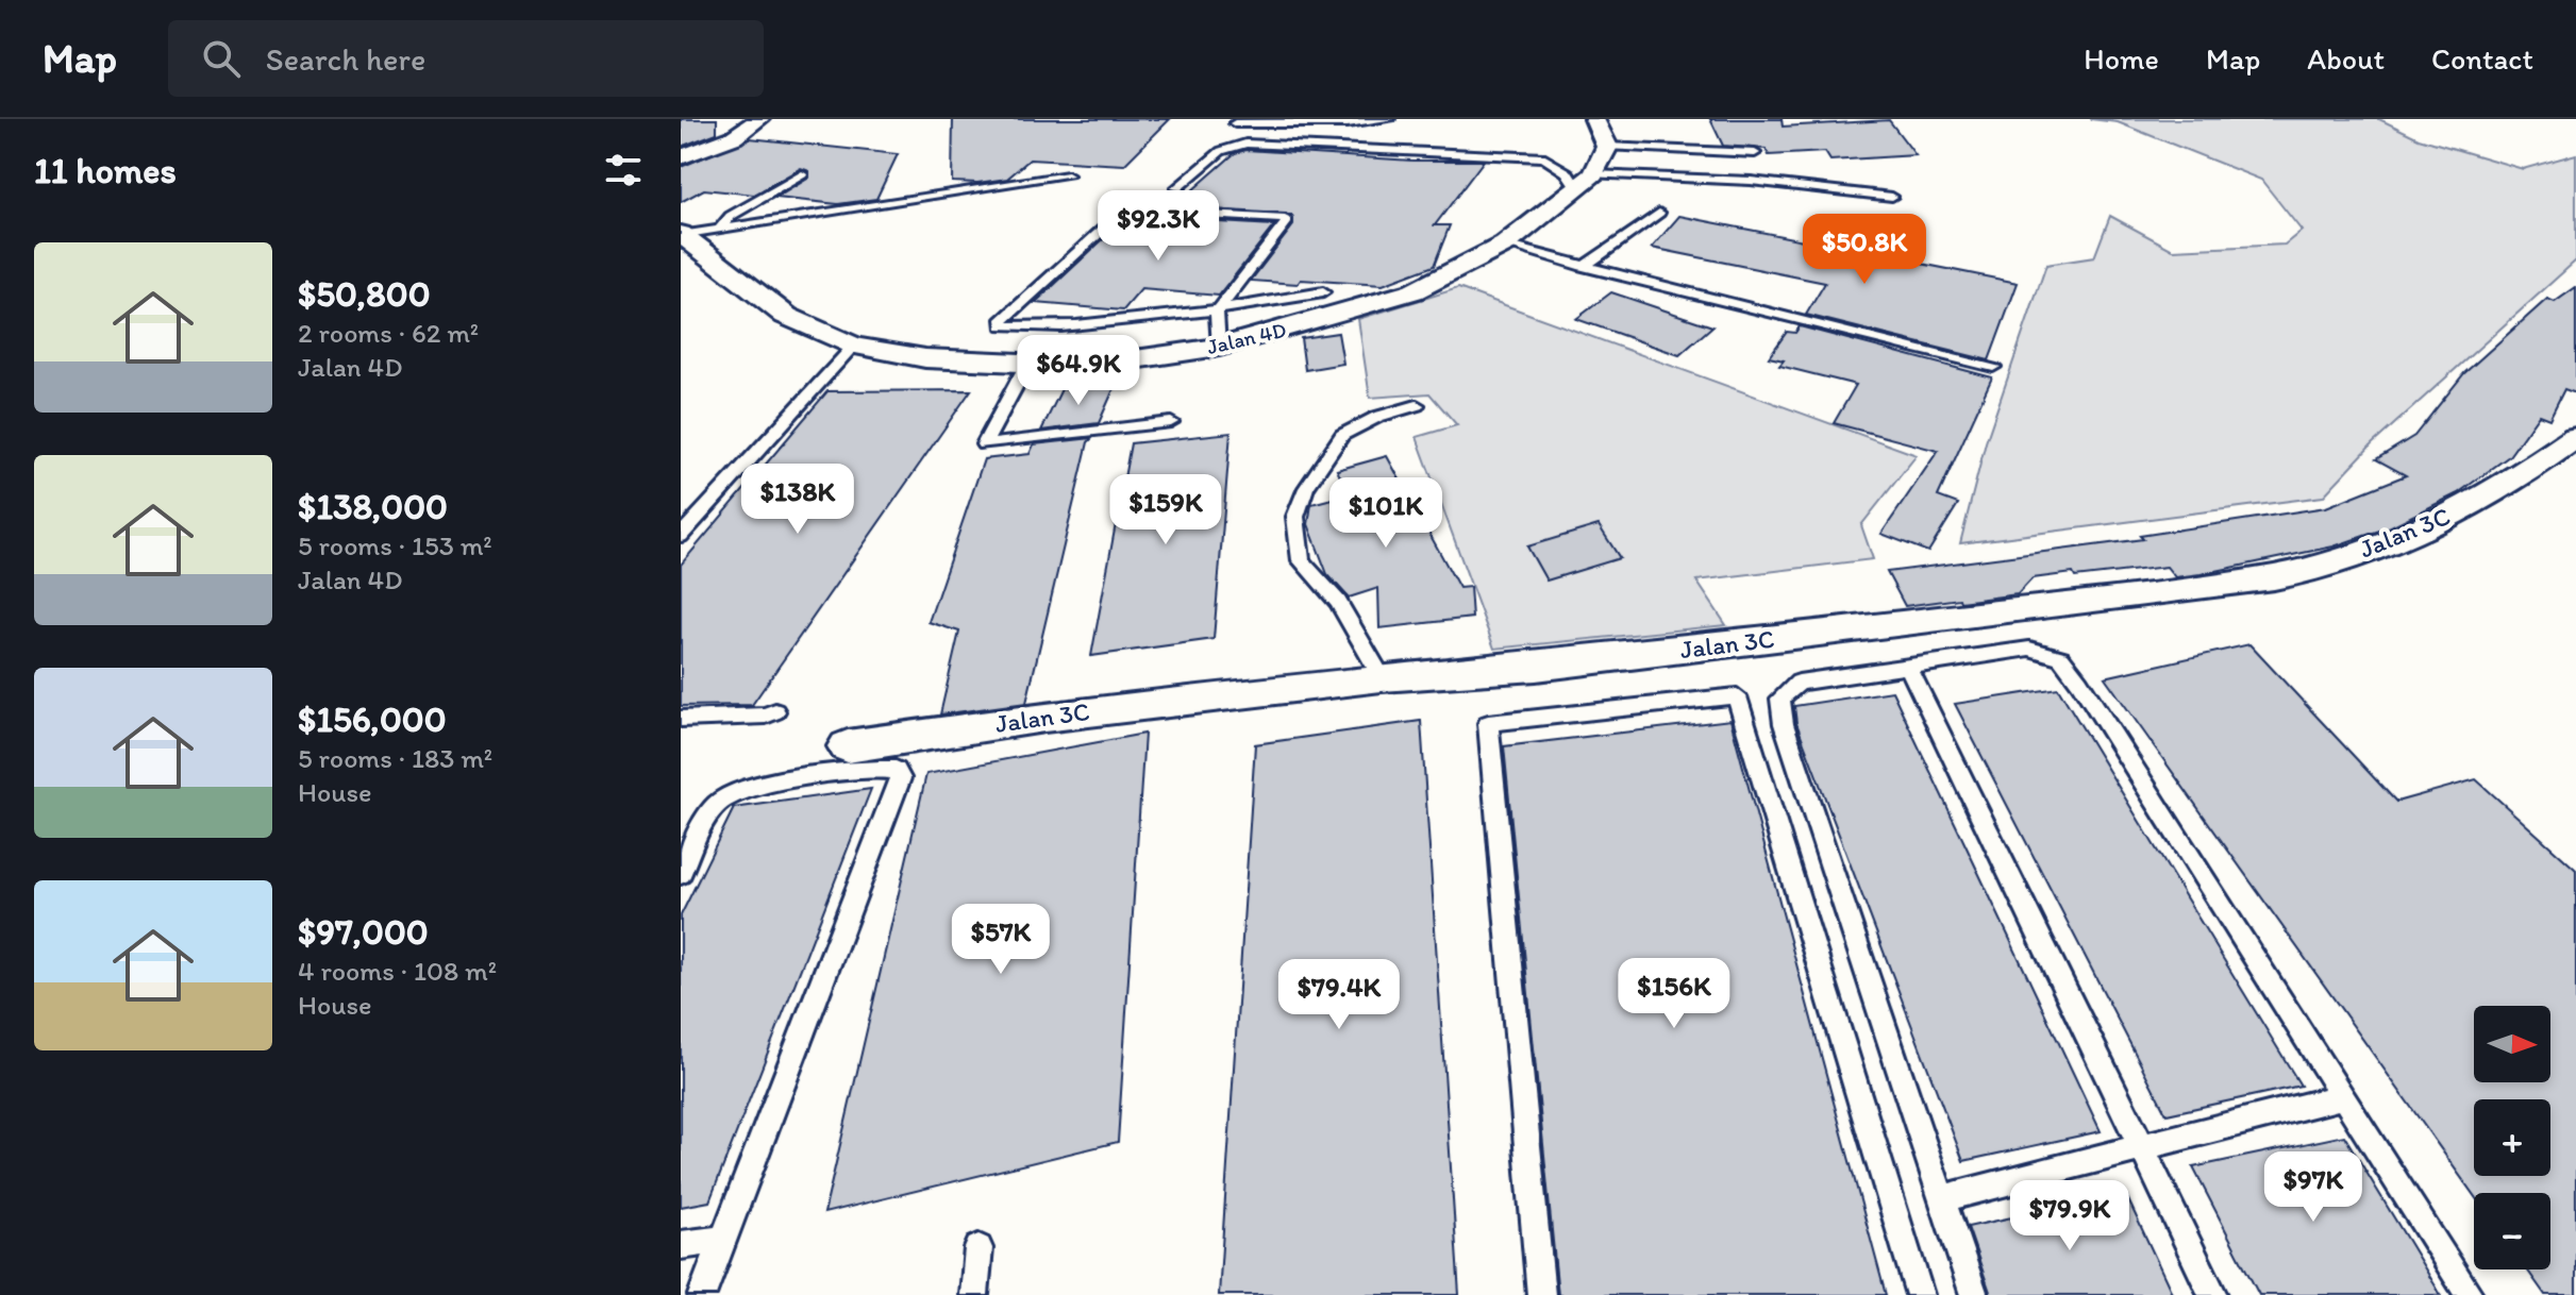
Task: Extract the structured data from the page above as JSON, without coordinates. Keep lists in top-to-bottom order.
{
  "streets": {
    "street": ["Jalan 4D", "Jalan 3C"]
  },
  "north": "right",
  "page": {
    "header": "Map",
    "search": "Search here",
    "nav": [
      "Home",
      "Map",
      "About",
      "Contact"
    ],
    "heading": "11 homes",
    "price": [
      "$92.3K",
      "$50.8K",
      "$64.9K",
      "$138K",
      "$159K",
      "$101K",
      "$57K",
      "$156K",
      "$79.4K",
      "$97K",
      "$79.9K"
    ],
    "list": [
      {
        "name": "$50,800",
        "note": "2 rooms · 62 m² · Jalan 4D"
      },
      {
        "name": "$138,000",
        "note": "5 rooms · 153 m² · Jalan 4D"
      },
      {
        "name": "$156,000",
        "note": "5 rooms · 183 m² · House"
      },
      {
        "name": "$97,000",
        "note": "4 rooms · 108 m² · House"
      }
    ],
    "map_buttons": ["+", "−"]
  }
}
